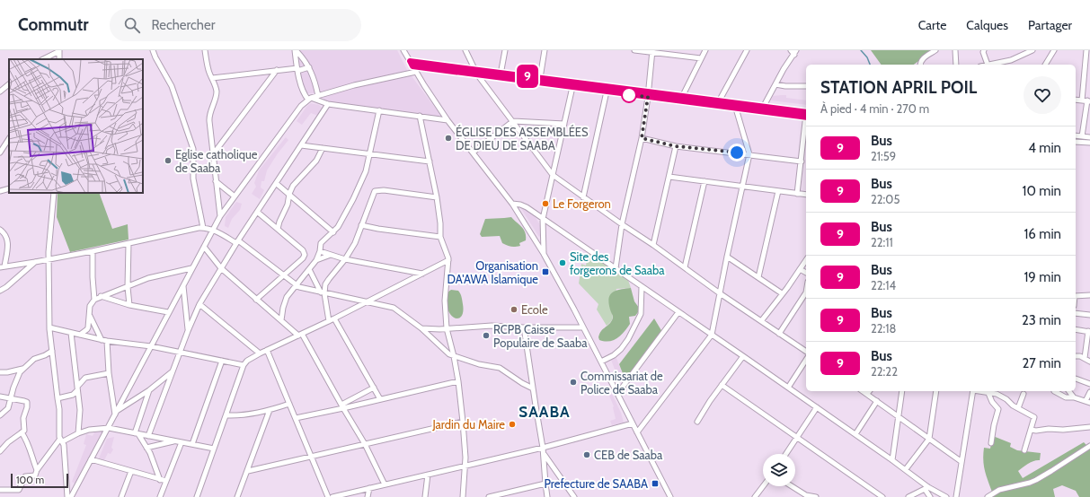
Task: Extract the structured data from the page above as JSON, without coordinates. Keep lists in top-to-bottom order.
{
  "districts": ["SAABA"],
  "places": {
    "other": [
      "ÉGLISE DES ASSEMBLÉES DE DIEU DE SAABA",
      "Eglise catholique de Saaba",
      "Le Forgeron",
      "Site des forgerons de Saaba",
      "Ecole",
      "RCPB Caisse Populaire de Saaba",
      "Commissariat de Police de Saaba",
      "Jardin du Maire",
      "CEB de Saaba"
    ],
    "transit": ["Organisation DA'AWA Islamique", "Prefecture de SAABA"]
  },
  "lines": ["bus line 9"],
  "scale_bar": "100 m",
  "page": {
    "header": "Commutr",
    "search": "Rechercher",
    "nav": ["Carte", "Calques", "Partager"],
    "on_map": "9",
    "heading": ["STATION APRIL POIL", "À pied · 4 min · 270 m"],
    "list": [
      {
        "mark": "9",
        "name": "Bus",
        "note": "21:59",
        "value": "4 min"
      },
      {
        "mark": "9",
        "name": "Bus",
        "note": "22:05",
        "value": "10 min"
      },
      {
        "mark": "9",
        "name": "Bus",
        "note": "22:11",
        "value": "16 min"
      },
      {
        "mark": "9",
        "name": "Bus",
        "note": "22:14",
        "value": "19 min"
      },
      {
        "mark": "9",
        "name": "Bus",
        "note": "22:18",
        "value": "23 min"
      },
      {
        "mark": "9",
        "name": "Bus",
        "note": "22:22",
        "value": "27 min"
      }
    ],
    "scale": "100 m"
  }
}
